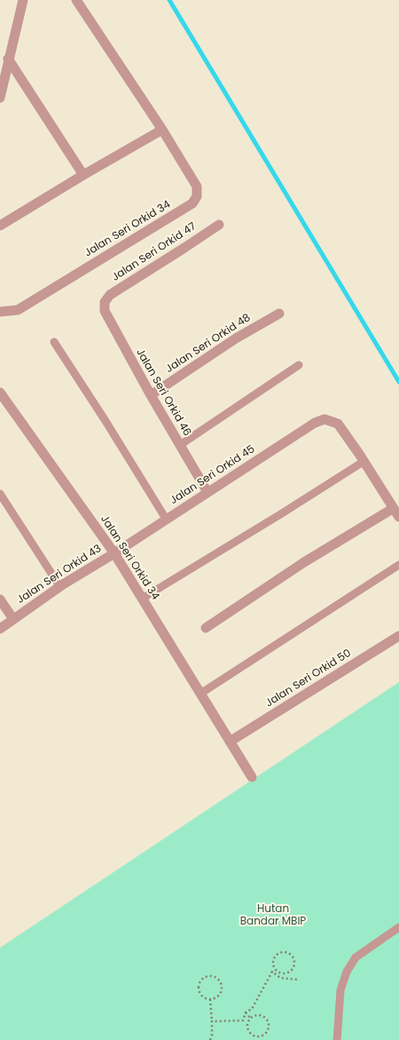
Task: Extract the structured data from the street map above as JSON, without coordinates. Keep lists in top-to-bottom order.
{
  "streets": {
    "street": [
      "Jalan Seri Orkid 34",
      "Jalan Seri Orkid 47",
      "Jalan Seri Orkid 48",
      "Jalan Seri Orkid 46",
      "Jalan Seri Orkid 45",
      "Jalan Seri Orkid 43",
      "Jalan Seri Orkid 50"
    ]
  },
  "crossings": [
    ["Jalan Seri Orkid 34", "Jalan Seri Orkid 45"],
    ["Jalan Seri Orkid 34", "Jalan Seri Orkid 43"],
    ["Jalan Seri Orkid 34", "Jalan Seri Orkid 50"],
    ["Jalan Seri Orkid 47", "Jalan Seri Orkid 46"],
    ["Jalan Seri Orkid 48", "Jalan Seri Orkid 46"],
    ["Jalan Seri Orkid 46", "Jalan Seri Orkid 45"],
    ["Jalan Seri Orkid 45", "Jalan Seri Orkid 43"]
  ],
  "parks": ["Hutan Bandar MBIP"]
}
